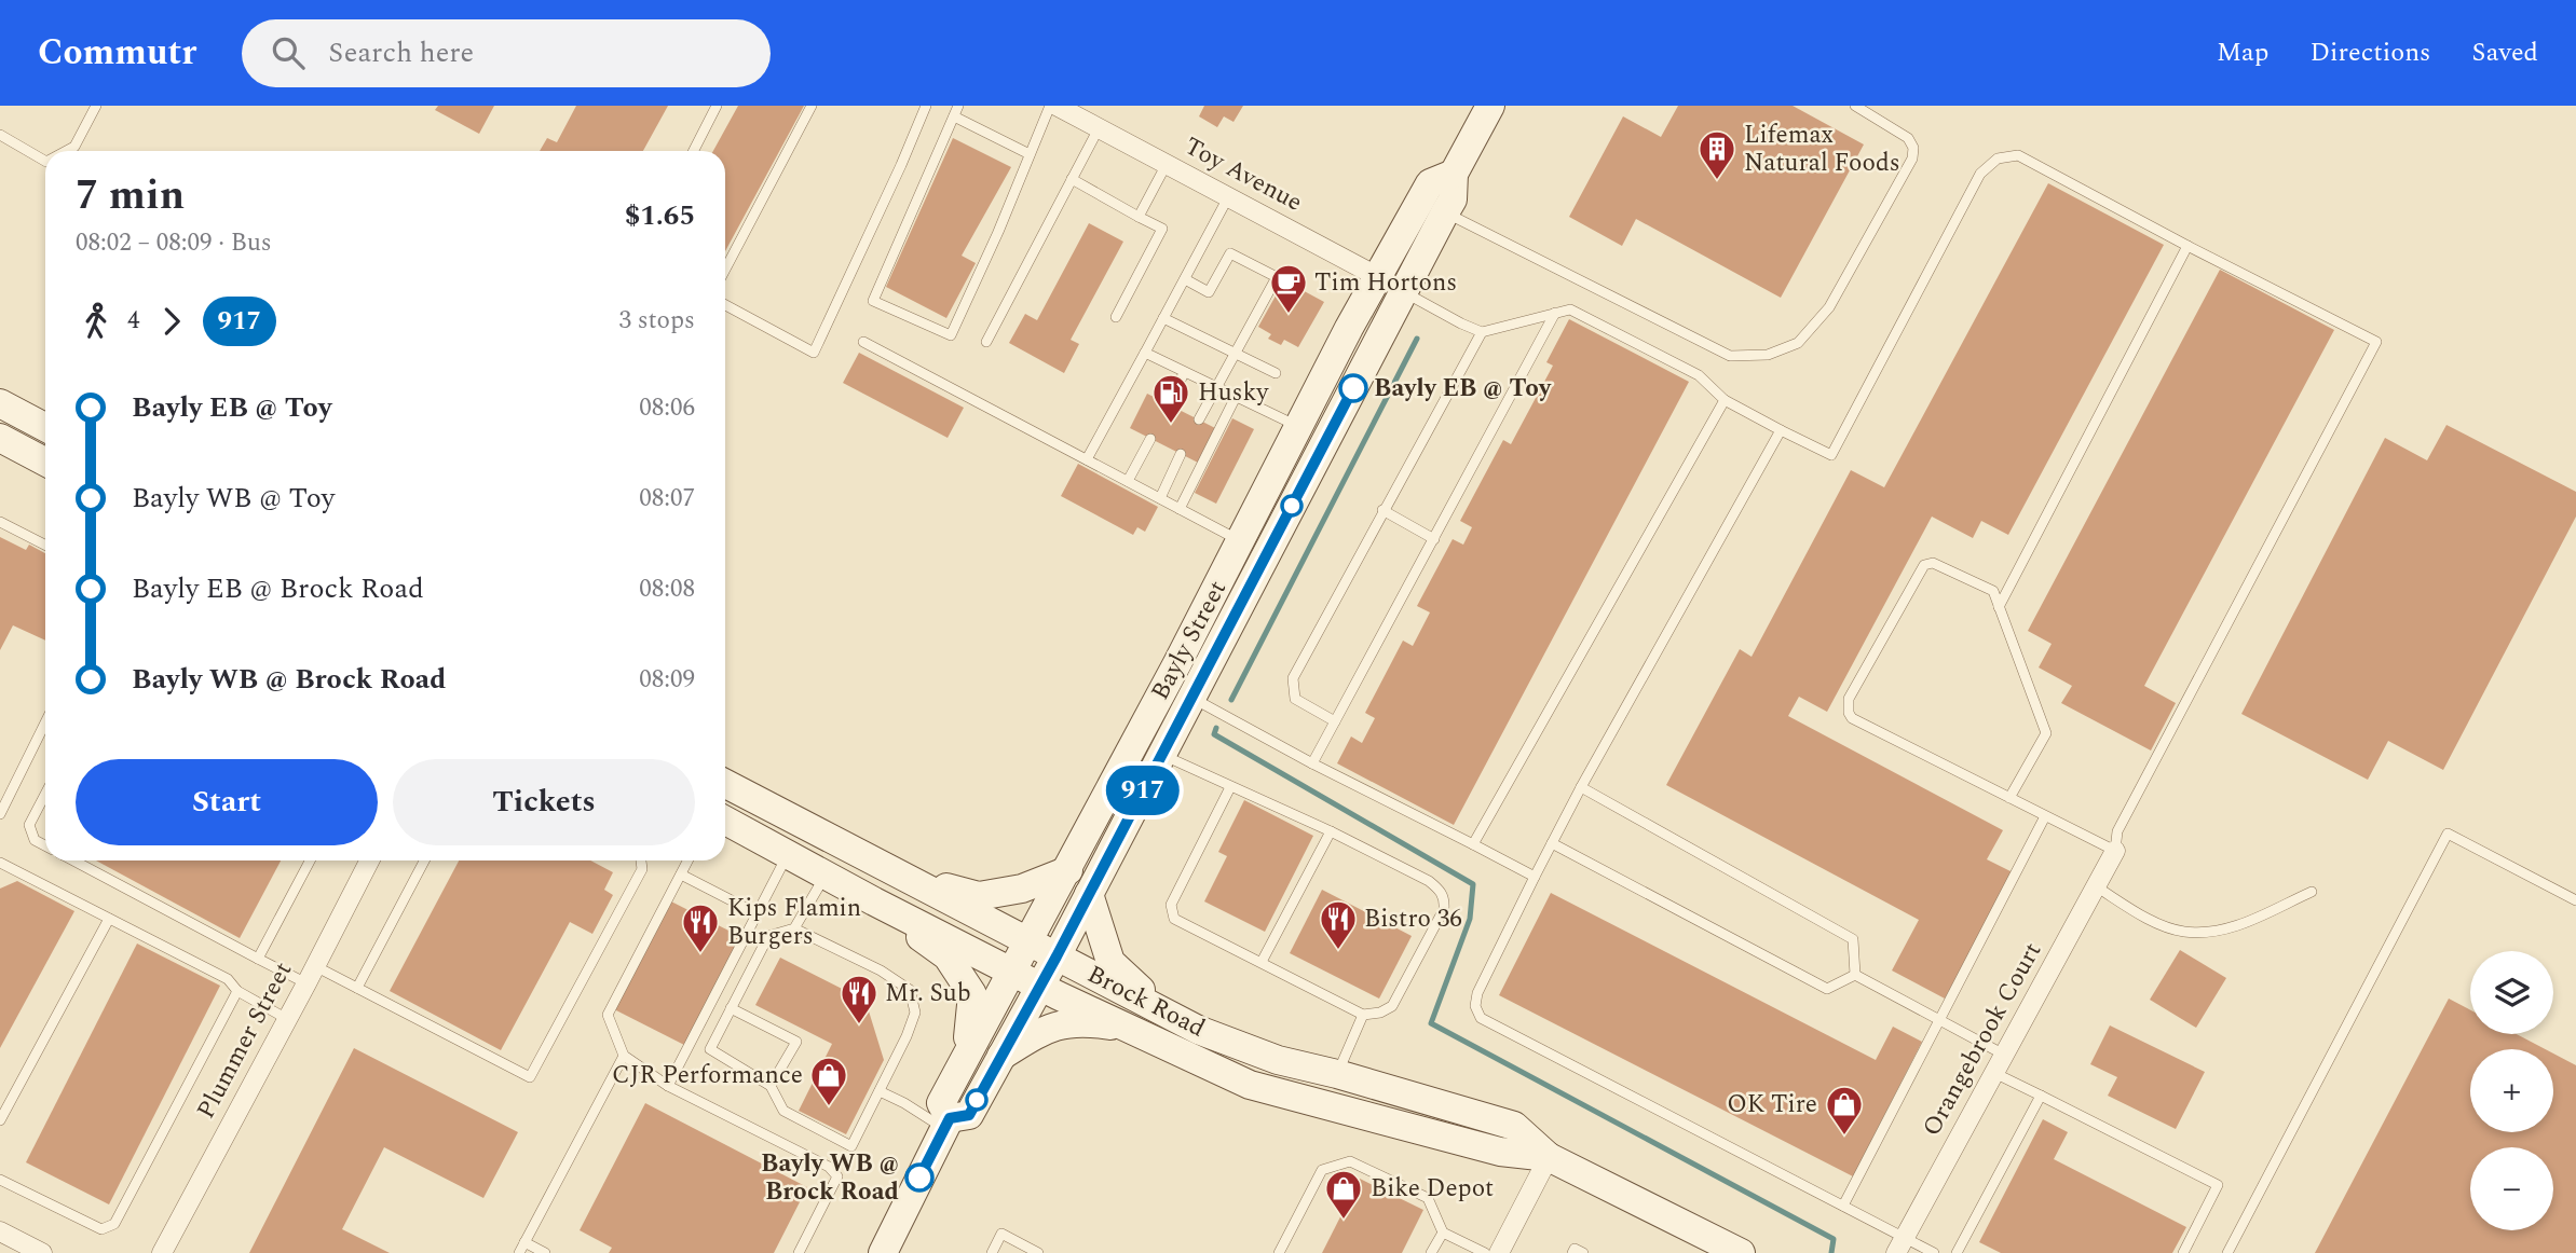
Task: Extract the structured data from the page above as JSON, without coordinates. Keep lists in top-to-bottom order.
{
  "streets": {
    "main road": ["Bayly Street", "Brock Road"],
    "street": ["Toy Avenue", "Orangebrook Court", "Plummer Street"]
  },
  "crossings": [
    ["Toy Avenue", "Bayly Street"],
    ["Bayly Street", "Brock Road"]
  ],
  "places": {
    "building": ["Lifemax Natural Foods"],
    "cafe": ["Tim Hortons"],
    "other": ["Bayly EB @ Toy", "Bayly WB @ Brock Road"],
    "fuel station": ["Husky"],
    "restaurant": ["Bistro 36", "Kips Flamin Burgers", "Mr. Sub"],
    "shop": ["CJR Performance", "OK Tire", "Bike Depot"]
  },
  "lines": ["bus line 917"],
  "page": {
    "header": "Commutr",
    "search": "Search here",
    "nav": ["Map", "Directions", "Saved"],
    "on_map": "917",
    "heading": ["7 min", "08:02 – 08:09 · Bus", "$1.65"],
    "legs": ["4", "917", "3 stops"],
    "list": [
      {
        "name": "Bayly EB @ Toy",
        "value": "08:06"
      },
      {
        "name": "Bayly WB @ Toy",
        "value": "08:07"
      },
      {
        "name": "Bayly EB @ Brock Road",
        "value": "08:08"
      },
      {
        "name": "Bayly WB @ Brock Road",
        "value": "08:09"
      }
    ],
    "buttons": ["Start", "Tickets"],
    "map_buttons": ["+", "−"]
  }
}
